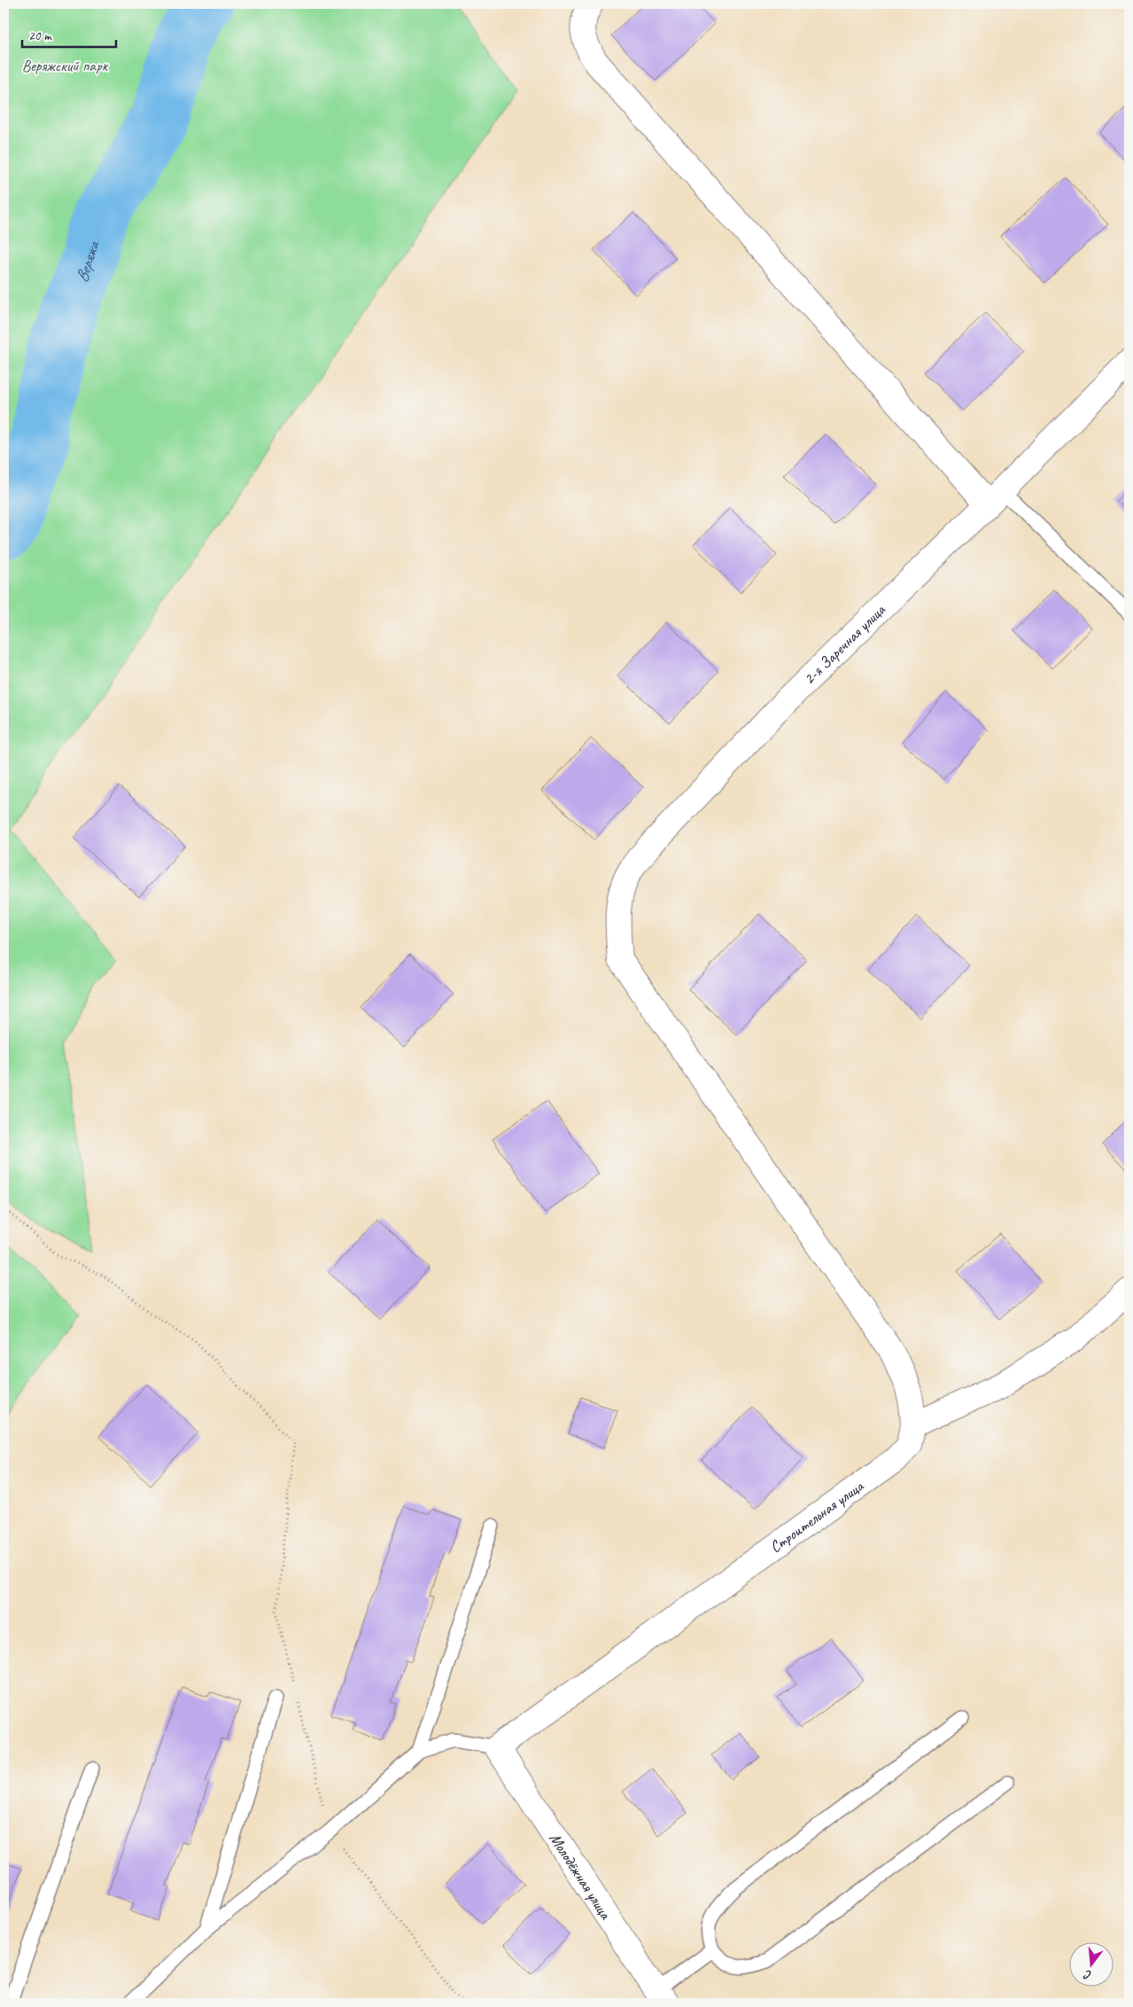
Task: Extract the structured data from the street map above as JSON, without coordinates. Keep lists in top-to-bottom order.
{
  "streets": {
    "street": ["2-я Заречная улица", "Строительная улица", "Молодёжная улица"]
  },
  "crossings": [
    ["2-я Заречная улица", "Строительная улица"],
    ["Строительная улица", "Молодёжная улица"]
  ],
  "water": ["Веряжа"],
  "parks": ["Веряжский парк"],
  "scale_bar": "20 m",
  "north": "bottom"
}
